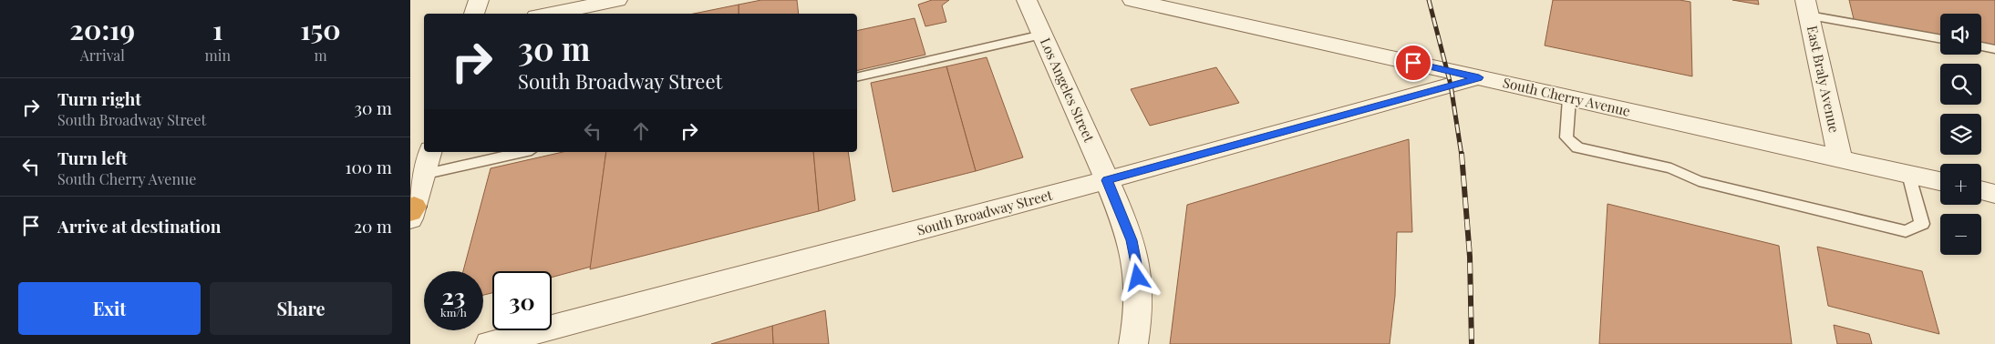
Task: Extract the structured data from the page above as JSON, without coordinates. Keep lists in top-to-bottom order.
{
  "streets": {
    "street": [
      "East Braly Avenue",
      "Los Angeles Street",
      "South Cherry Avenue",
      "South Broadway Street"
    ]
  },
  "crossings": [
    ["East Braly Avenue", "South Cherry Avenue"],
    ["Los Angeles Street", "South Broadway Street"],
    ["South Cherry Avenue", "South Broadway Street"]
  ],
  "page": {
    "eta": [
      "20:19",
      "Arrival",
      "1",
      "min",
      "150",
      "m"
    ],
    "map_buttons": ["+", "−"],
    "turn": ["30 m", "South Broadway Street"],
    "list": [
      {
        "name": "Turn right",
        "note": "South Broadway Street",
        "value": "30 m"
      },
      {
        "name": "Turn left",
        "note": "South Cherry Avenue",
        "value": "100 m"
      },
      {
        "name": "Arrive at destination",
        "value": "20 m"
      }
    ],
    "speed": "23 km/h",
    "limit": "30",
    "buttons": ["Exit", "Share"]
  }
}
